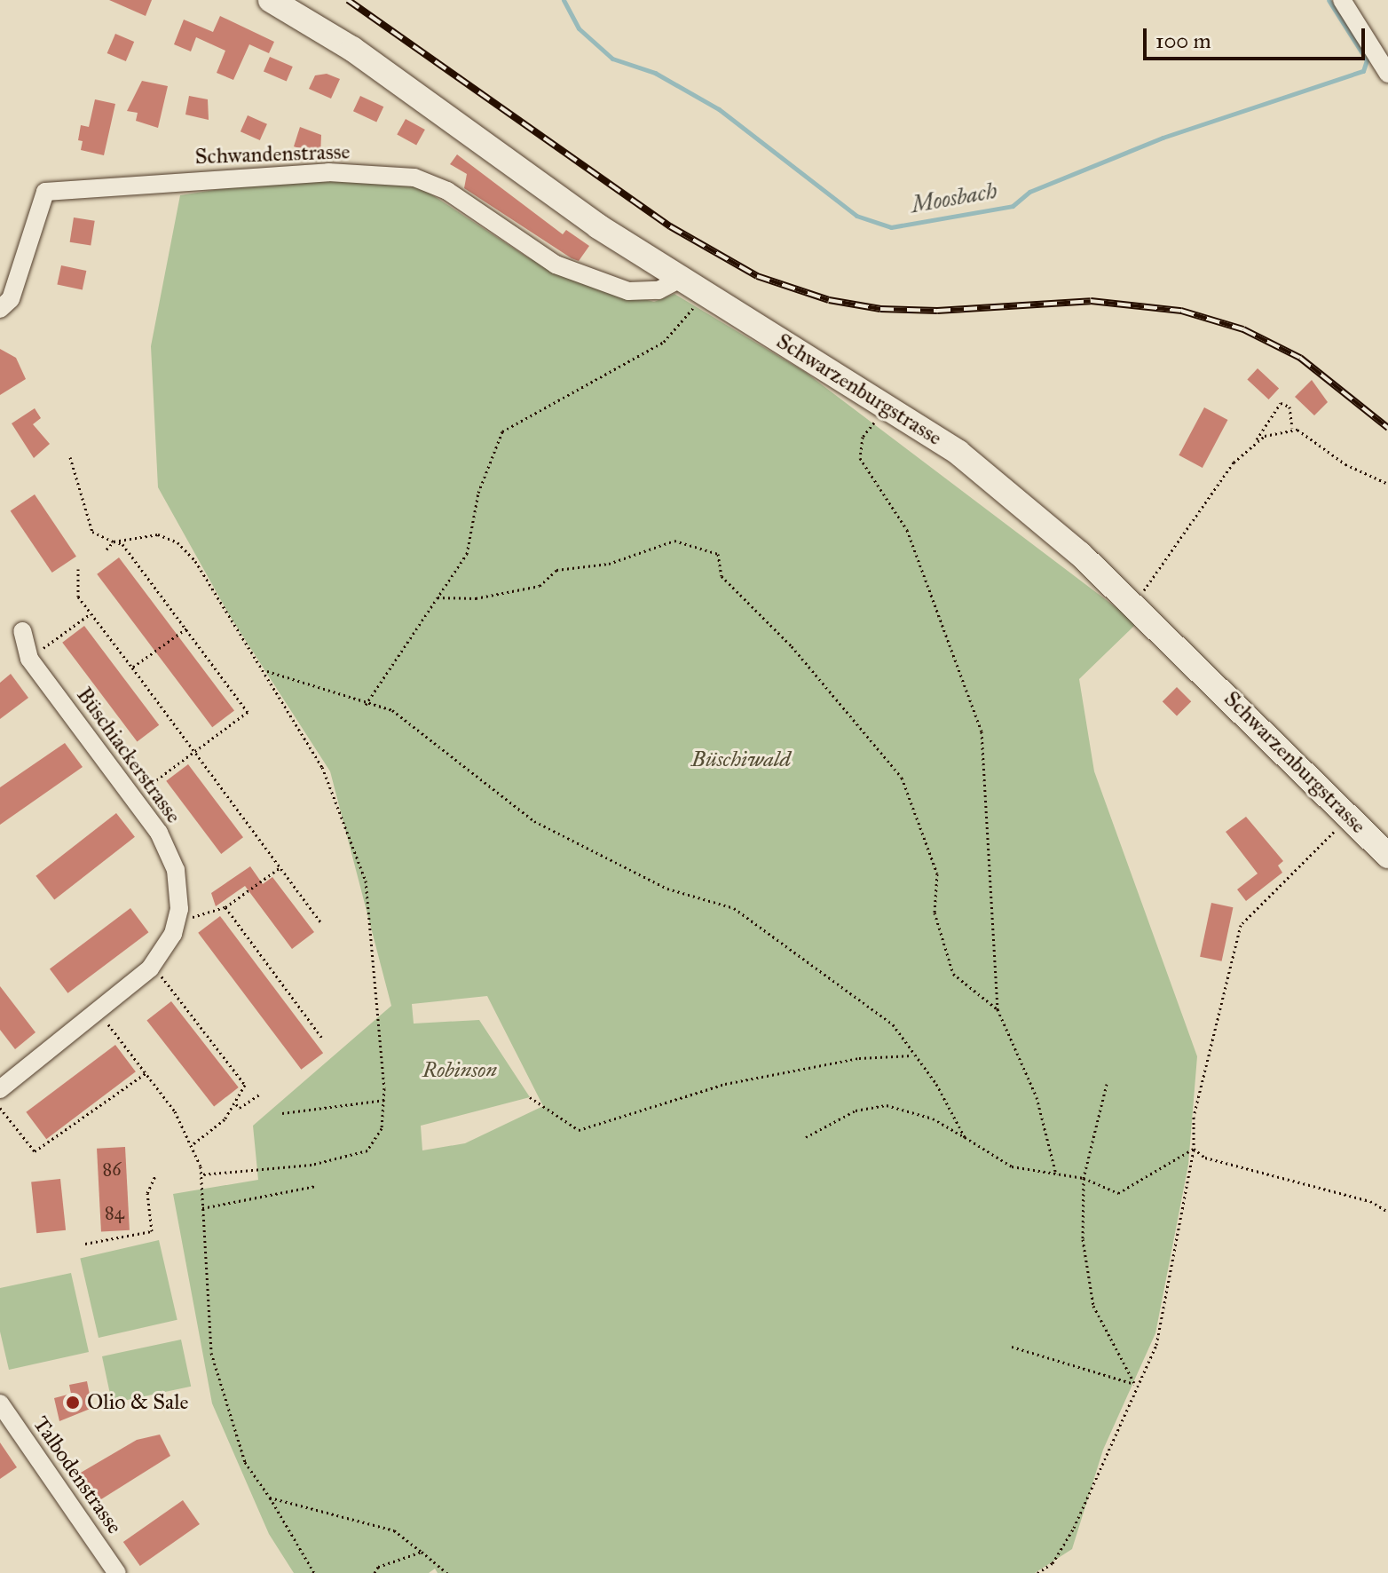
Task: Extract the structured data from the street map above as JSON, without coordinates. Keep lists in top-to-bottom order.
{
  "streets": {
    "main road": ["Schwarzenburgstrasse"],
    "street": ["Schwandenstrasse", "Büschiackerstrasse", "Talbodenstrasse"]
  },
  "crossings": [
    ["Schwandenstrasse", "Schwarzenburgstrasse"]
  ],
  "water": ["Moosbach"],
  "parks": ["Büschiwald", "Robinson"],
  "places": ["Olio & Sale"],
  "house_numbers": ["86", "84"],
  "scale_bar": "100 m"
}
